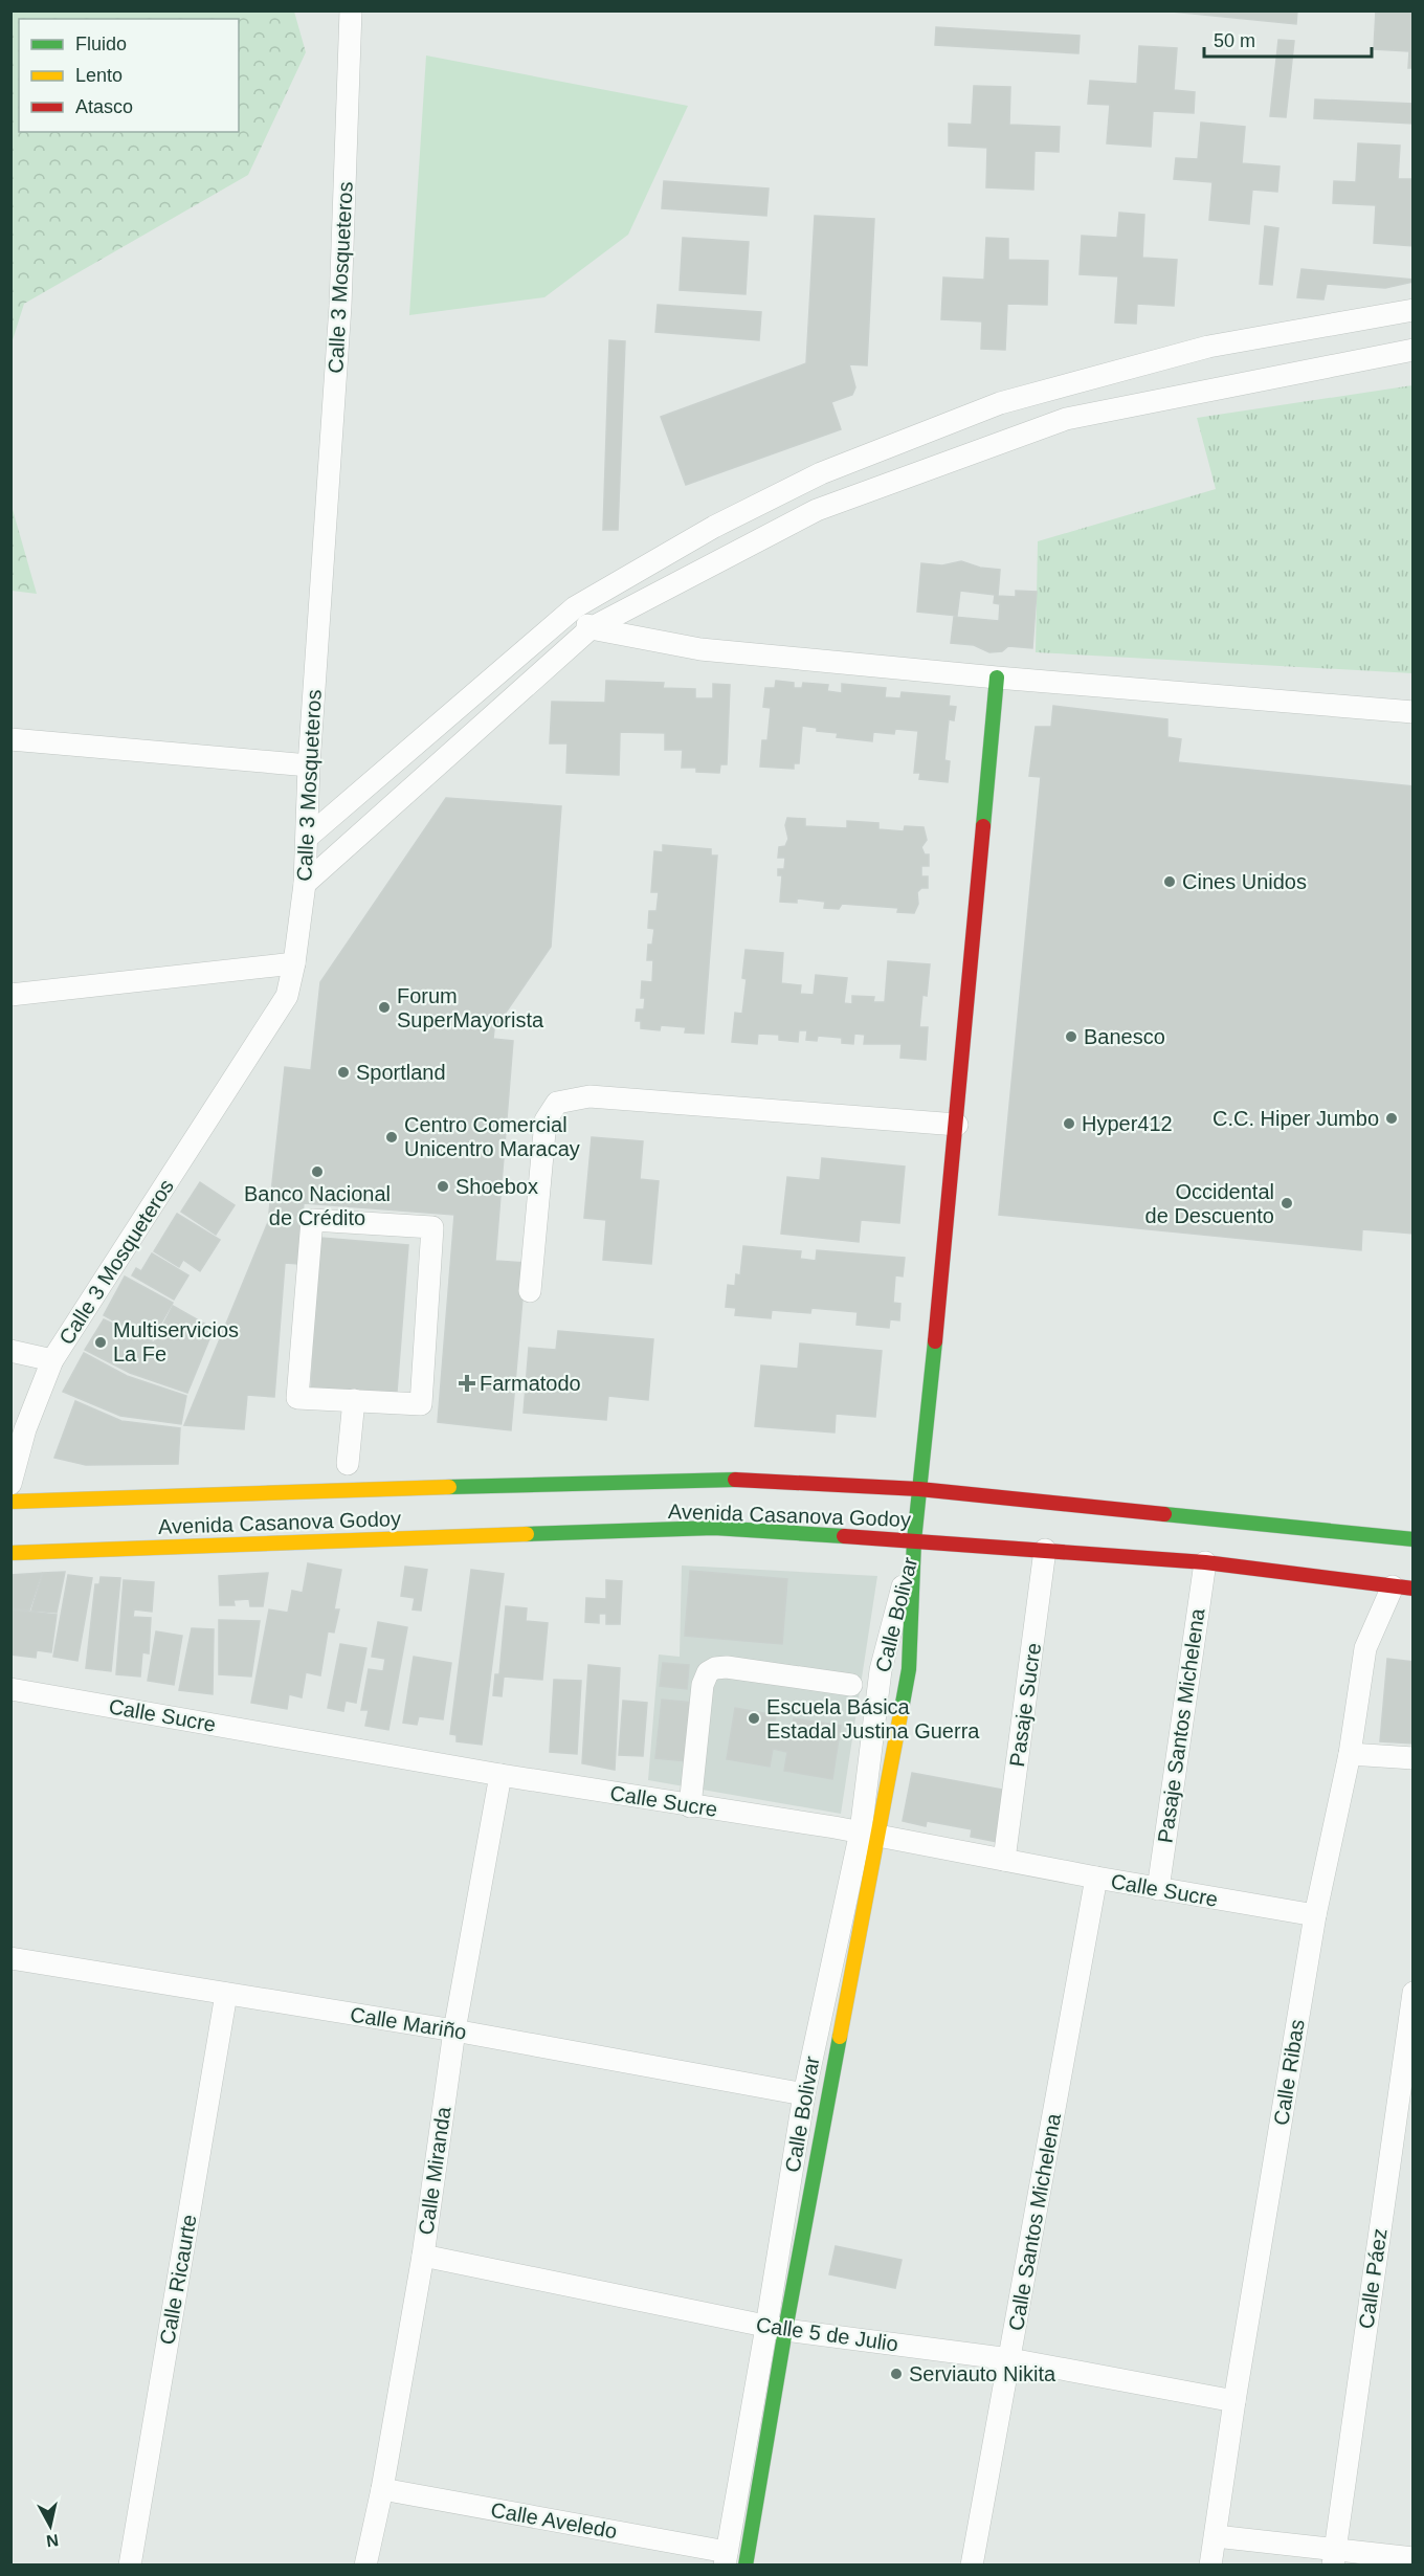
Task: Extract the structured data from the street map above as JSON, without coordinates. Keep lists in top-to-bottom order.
{
  "streets": {
    "street": [
      "Calle 3 Mosqueteros",
      "Avenida Casanova Godoy",
      "Calle Bolivar",
      "Pasaje Sucre",
      "Calle Sucre",
      "Pasaje Santos Michelena",
      "Calle Mariño",
      "Calle Ribas",
      "Calle Miranda",
      "Calle Santos Michelena",
      "Calle Páez",
      "Calle Ricaurte",
      "Calle 5 de Julio",
      "Calle Aveledo"
    ]
  },
  "crossings": [
    ["Avenida Casanova Godoy", "Calle Bolivar"],
    ["Avenida Casanova Godoy", "Pasaje Sucre"],
    ["Avenida Casanova Godoy", "Pasaje Santos Michelena"],
    ["Avenida Casanova Godoy", "Calle Ribas"],
    ["Calle Bolivar", "Calle Sucre"],
    ["Calle Bolivar", "Calle Mariño"],
    ["Calle Bolivar", "Calle 5 de Julio"],
    ["Calle Bolivar", "Calle Aveledo"],
    ["Pasaje Sucre", "Calle Sucre"],
    ["Calle Sucre", "Pasaje Santos Michelena"],
    ["Calle Sucre", "Calle Ribas"],
    ["Calle Sucre", "Calle Miranda"],
    ["Calle Sucre", "Calle Santos Michelena"],
    ["Calle Mariño", "Calle Miranda"],
    ["Calle Mariño", "Calle Ricaurte"],
    ["Calle Ribas", "Calle 5 de Julio"],
    ["Calle Miranda", "Calle 5 de Julio"],
    ["Calle Miranda", "Calle Aveledo"],
    ["Calle Santos Michelena", "Calle 5 de Julio"]
  ],
  "places": {
    "other": [
      "Cines Unidos",
      "Forum SuperMayorista",
      "Banesco",
      "Sportland",
      "C.C. Hiper Jumbo",
      "Hyper412",
      "Centro Comercial Unicentro Maracay",
      "Banco Nacional de Crédito",
      "Shoebox",
      "Occidental de Descuento",
      "Multiservicios La Fe",
      "Escuela Básica Estadal Justina Guerra",
      "Serviauto Nikita"
    ],
    "health": ["Farmatodo"]
  },
  "legend": ["Fluido", "Lento", "Atasco"],
  "scale_bar": "50 m",
  "north": "bottom"
}
